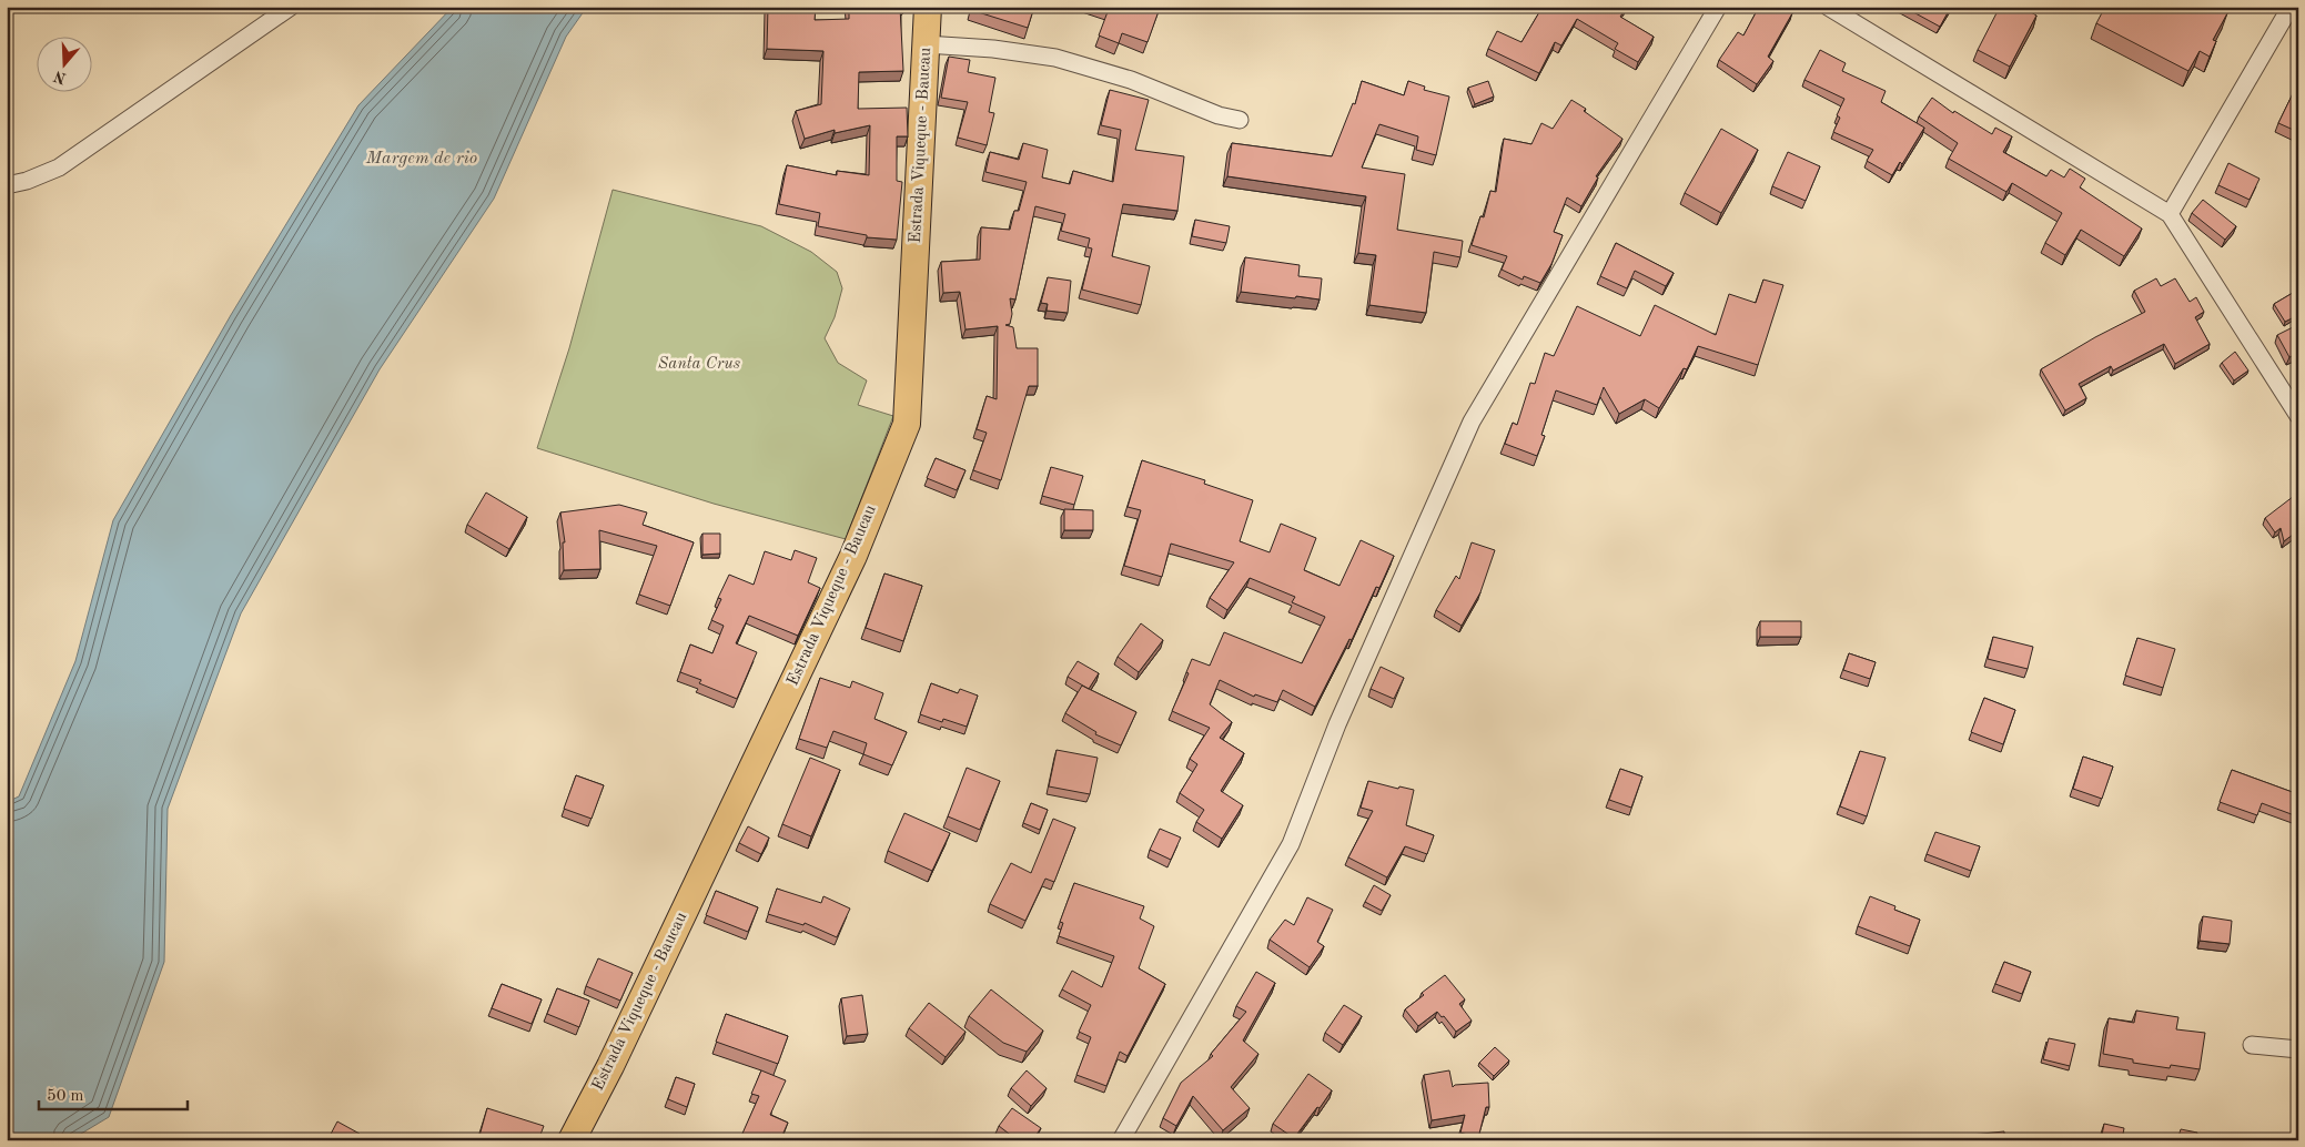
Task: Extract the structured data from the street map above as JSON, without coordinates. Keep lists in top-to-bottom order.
{
  "streets": {
    "main road": ["Estrada Viqueque - Baucau"]
  },
  "water": ["Margem de rio"],
  "parks": ["Santa Crus"],
  "scale_bar": "50 m",
  "north": "bottom"
}
